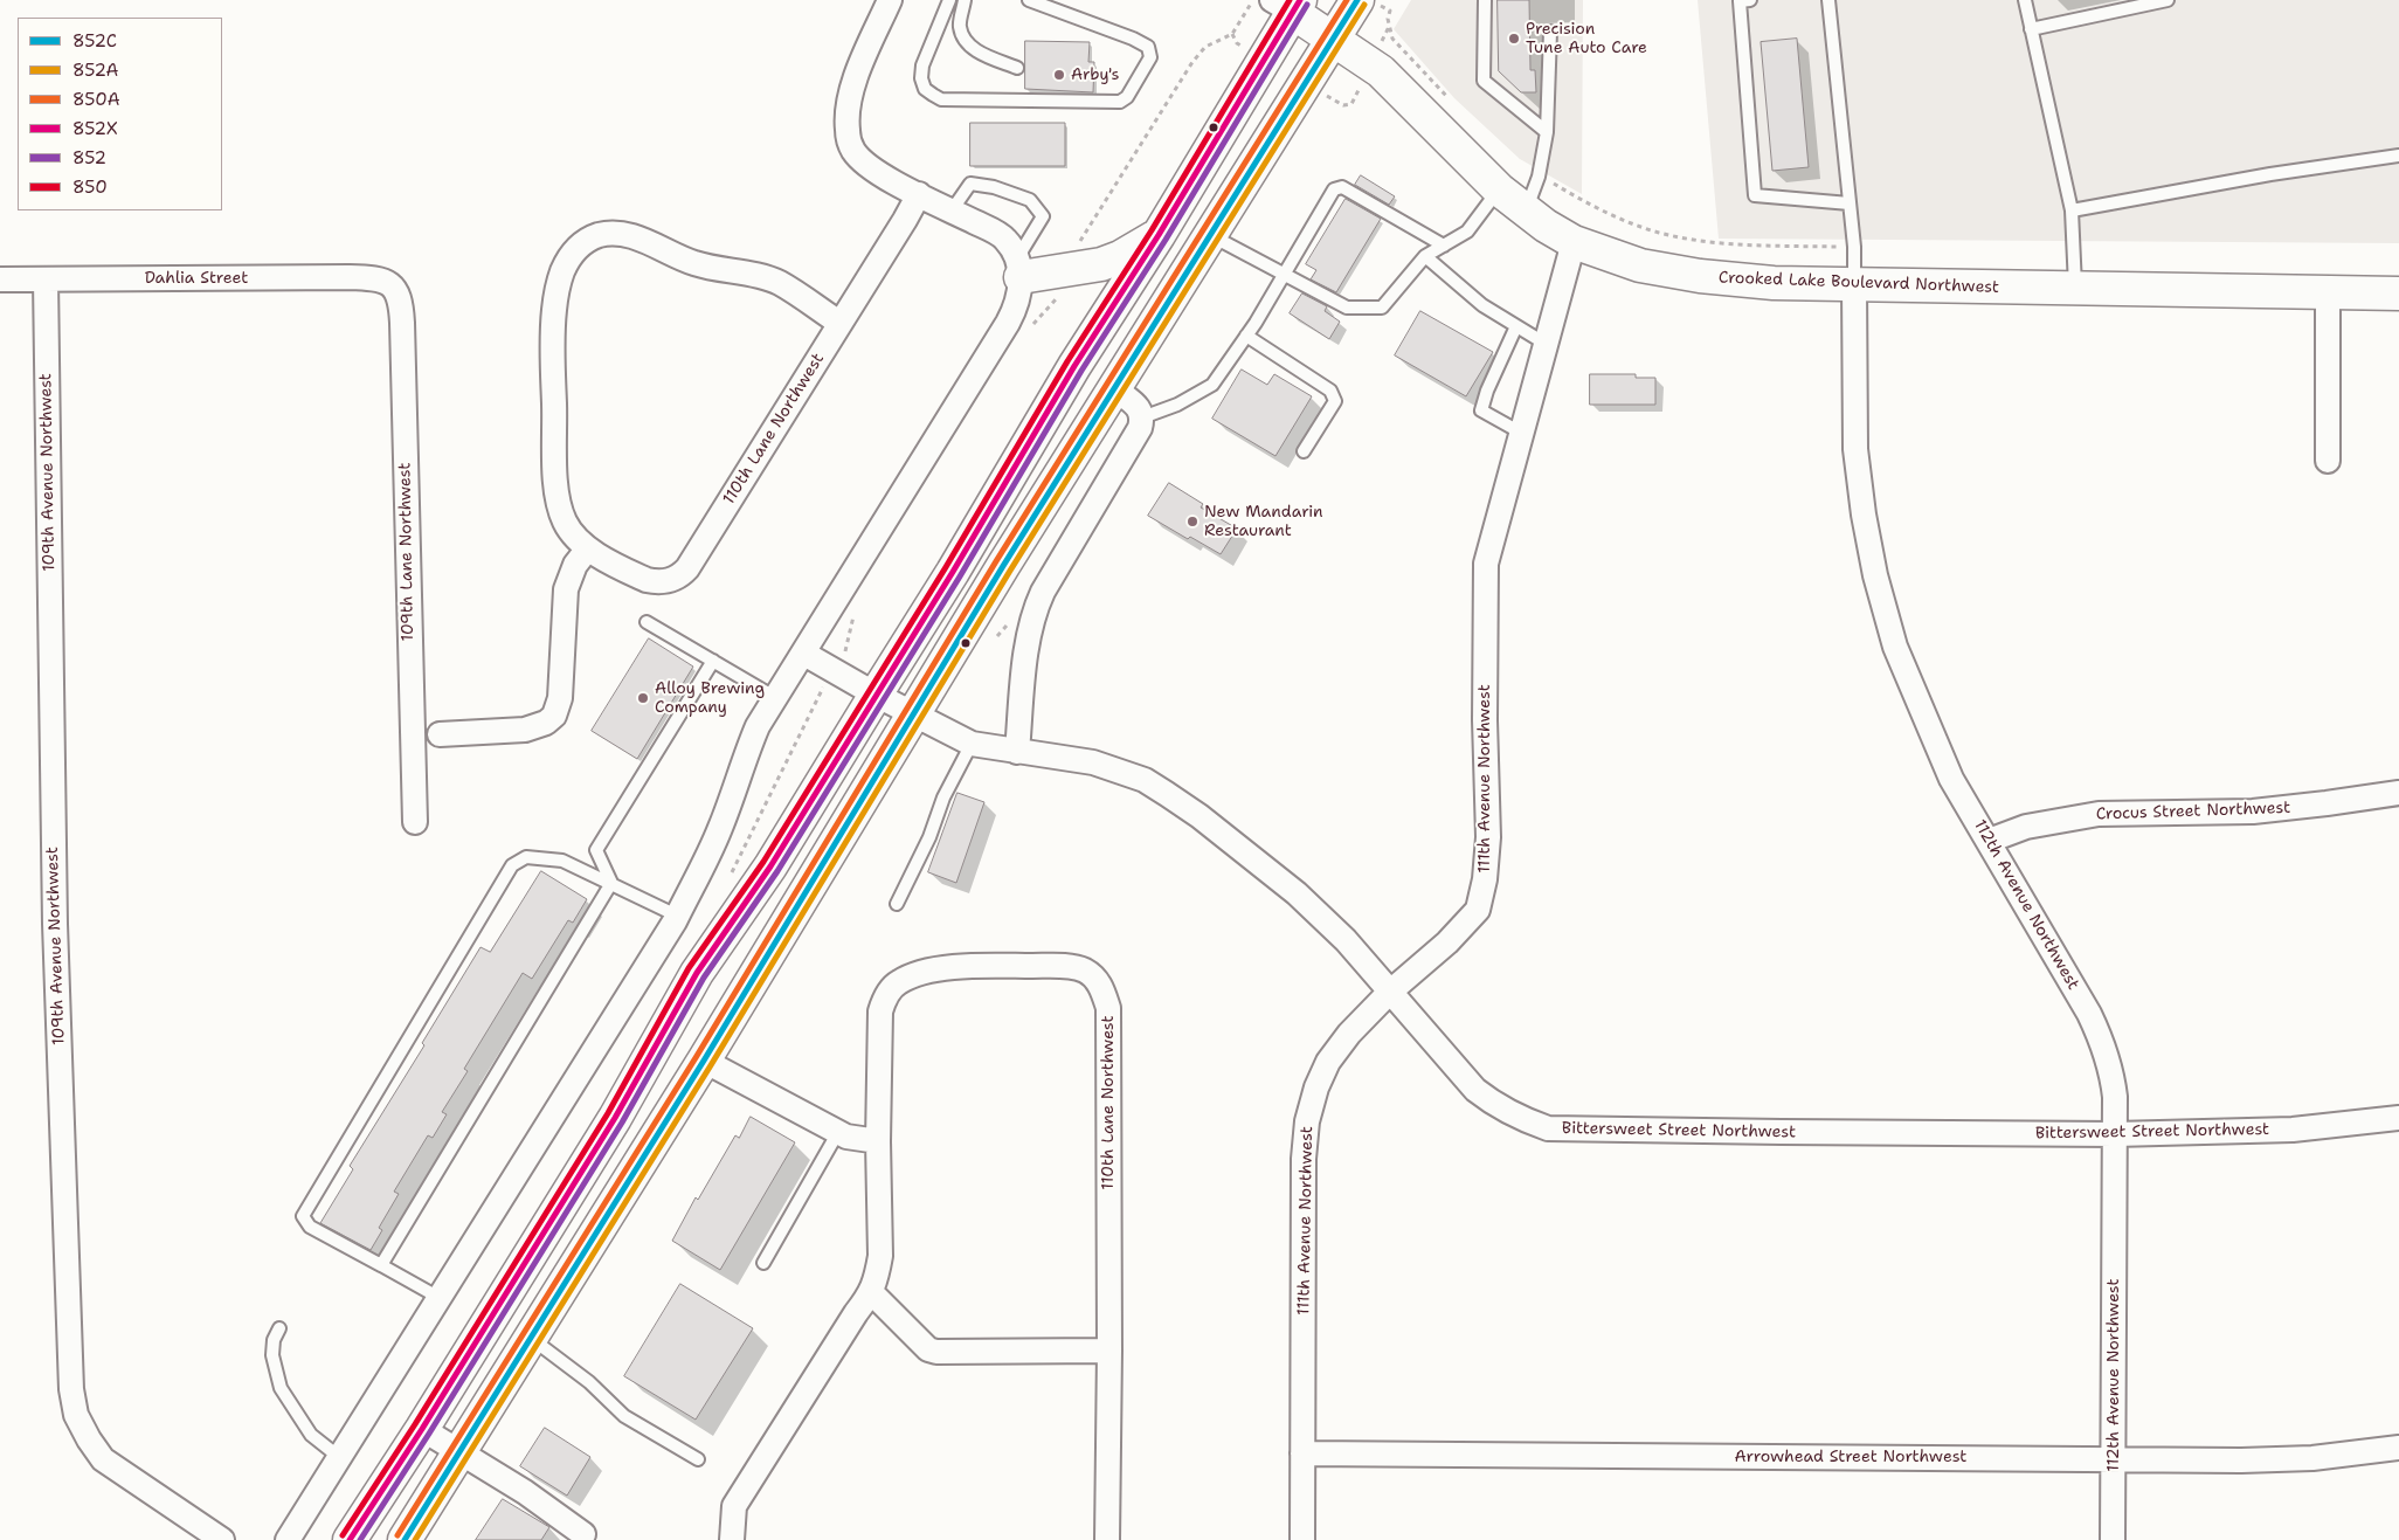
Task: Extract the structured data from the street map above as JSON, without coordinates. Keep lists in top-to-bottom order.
{
  "streets": {
    "main road": ["Crooked Lake Boulevard Northwest"],
    "street": [
      "Dahlia Street",
      "110th Lane Northwest",
      "109th Avenue Northwest",
      "109th Lane Northwest",
      "111th Avenue Northwest",
      "Crocus Street Northwest",
      "112th Avenue Northwest",
      "Bittersweet Street Northwest",
      "Arrowhead Street Northwest"
    ]
  },
  "crossings": [
    ["Dahlia Street", "109th Avenue Northwest"],
    ["Dahlia Street", "109th Lane Northwest"],
    ["Crooked Lake Boulevard Northwest", "111th Avenue Northwest"],
    ["Crooked Lake Boulevard Northwest", "112th Avenue Northwest"],
    ["111th Avenue Northwest", "Bittersweet Street Northwest"],
    ["111th Avenue Northwest", "Arrowhead Street Northwest"],
    ["Crocus Street Northwest", "112th Avenue Northwest"],
    ["112th Avenue Northwest", "Bittersweet Street Northwest"],
    ["112th Avenue Northwest", "Arrowhead Street Northwest"]
  ],
  "places": [
    "Precision Tune Auto Care",
    "Arby's",
    "New Mandarin Restaurant",
    "Alloy Brewing Company"
  ],
  "lines": [
    "transit line 852C",
    "transit line 850A",
    "transit line 852X",
    "transit line 850",
    "transit line 852A",
    "transit line 852"
  ],
  "legend": [
    "852C",
    "852A",
    "850A",
    "852X",
    "852",
    "850"
  ]
}
